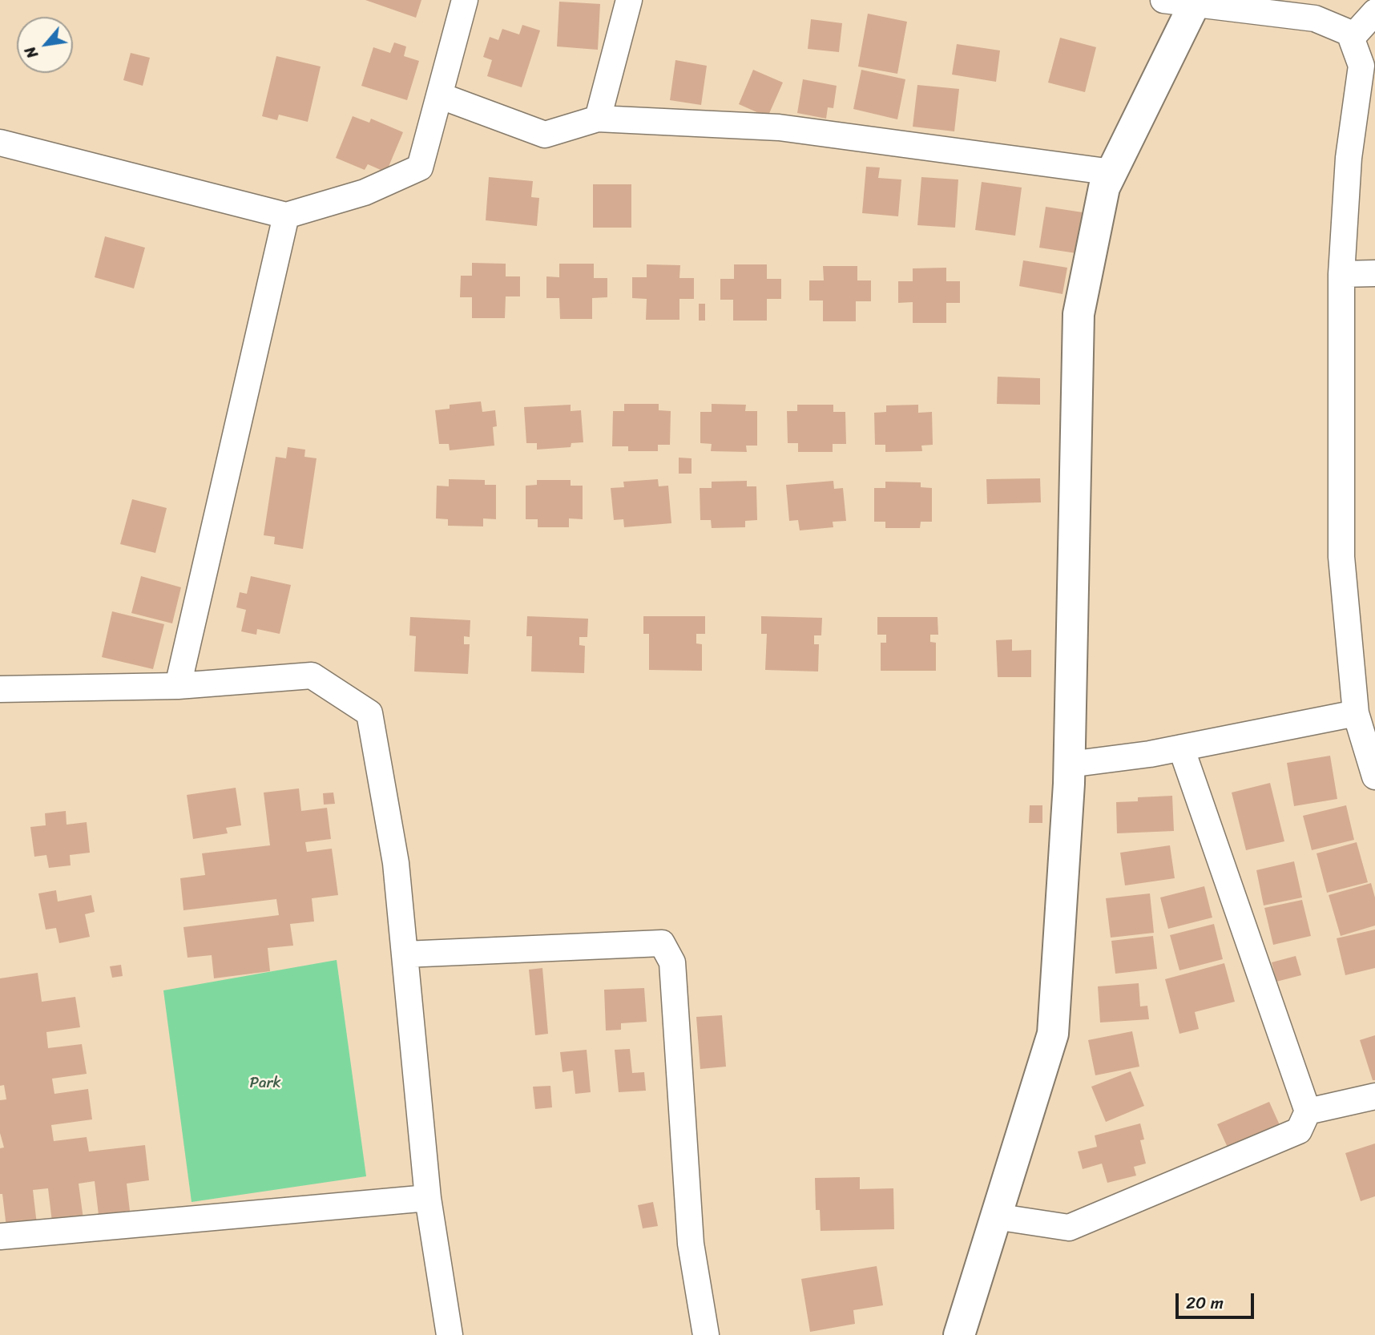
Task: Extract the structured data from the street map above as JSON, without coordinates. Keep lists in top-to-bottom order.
{
  "parks": ["Park"],
  "scale_bar": "20 m",
  "north": "bottom left"
}
